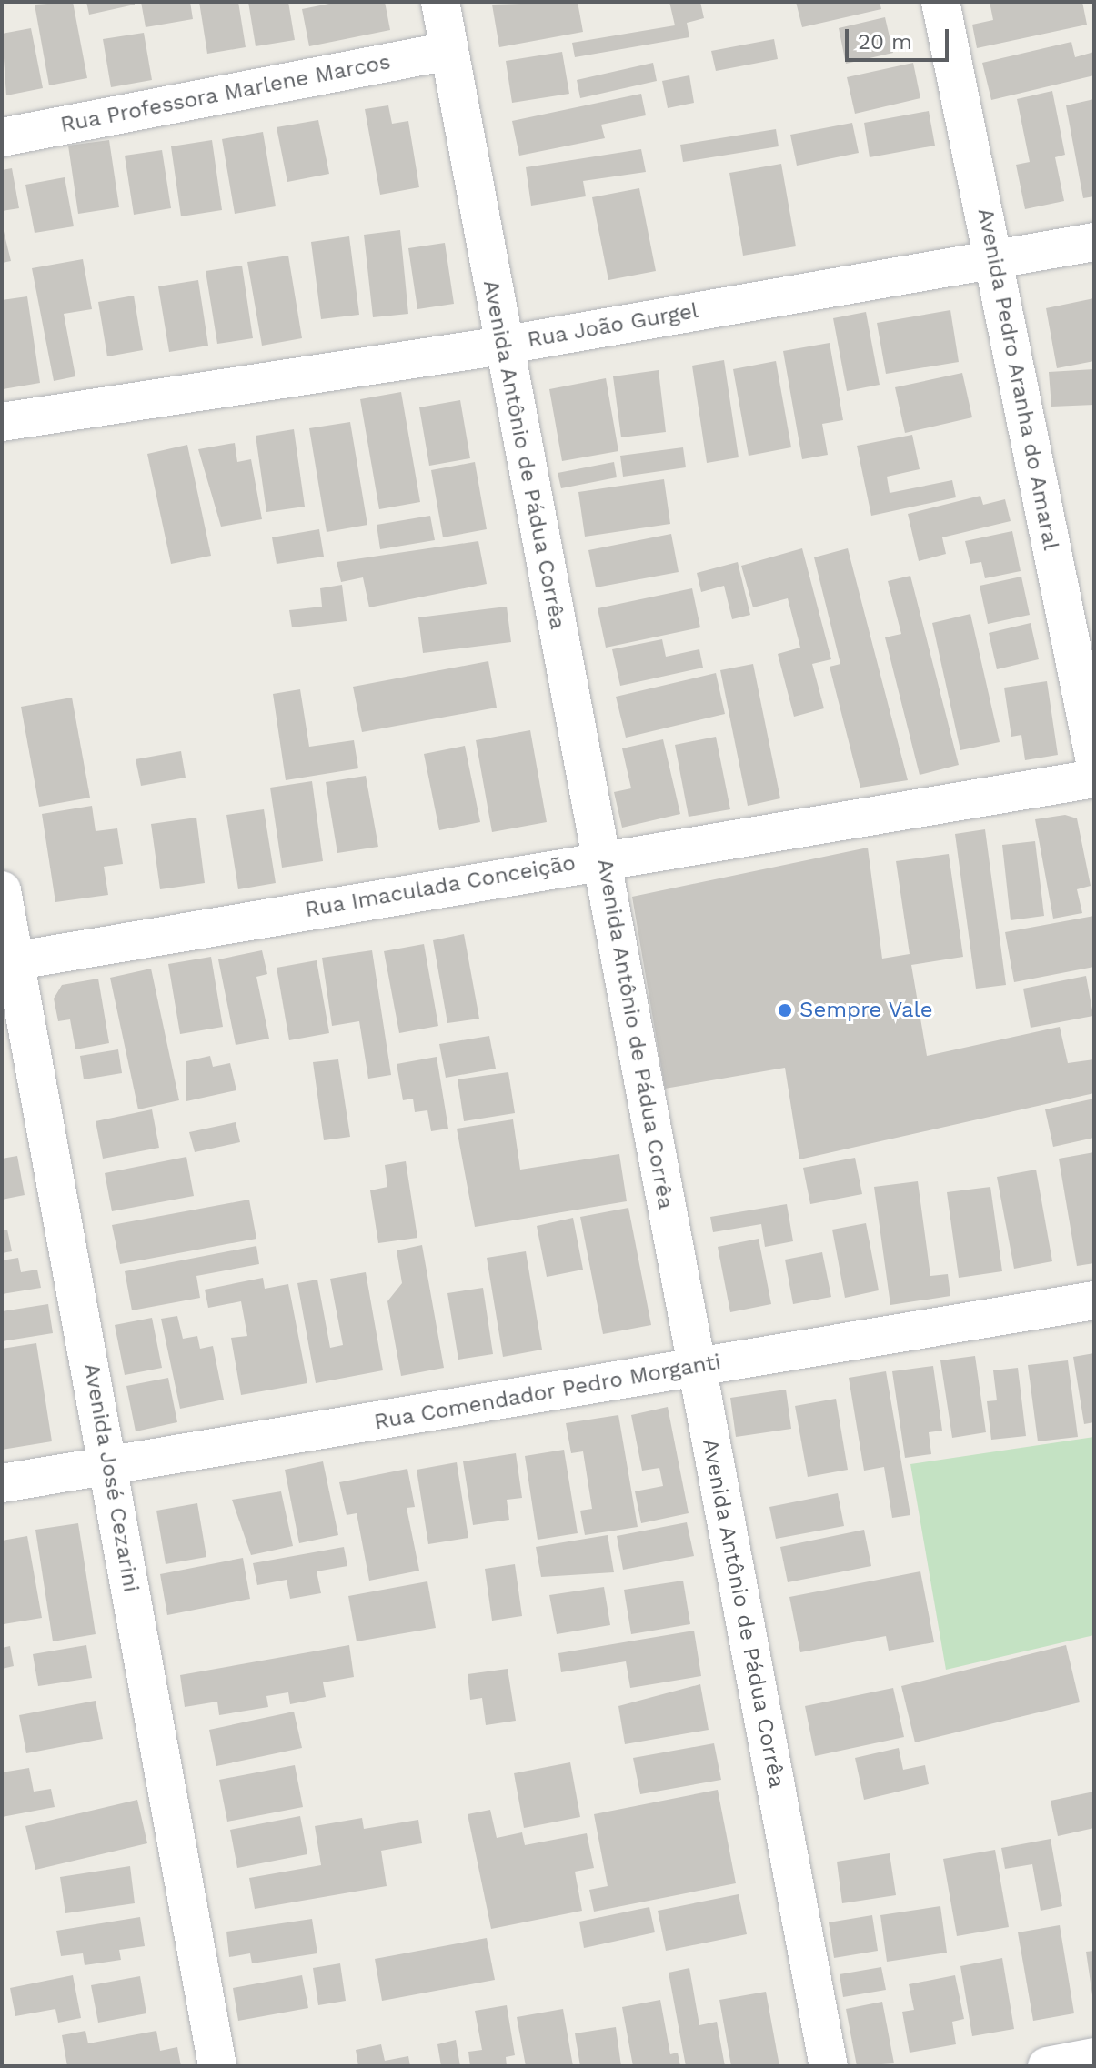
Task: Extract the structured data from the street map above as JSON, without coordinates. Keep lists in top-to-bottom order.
{
  "streets": {
    "street": [
      "Rua Professora Marlene Marcos",
      "Rua João Gurgel",
      "Avenida Pedro Aranha do Amaral",
      "Avenida Antônio de Pádua Corrêa",
      "Rua Imaculada Conceição",
      "Rua Comendador Pedro Morganti",
      "Avenida José Cezarini"
    ]
  },
  "crossings": [
    ["Rua Professora Marlene Marcos", "Avenida Antônio de Pádua Corrêa"],
    ["Rua João Gurgel", "Avenida Pedro Aranha do Amaral"],
    ["Rua João Gurgel", "Avenida Antônio de Pádua Corrêa"],
    ["Avenida Antônio de Pádua Corrêa", "Rua Imaculada Conceição"],
    ["Avenida Antônio de Pádua Corrêa", "Rua Comendador Pedro Morganti"],
    ["Rua Imaculada Conceição", "Avenida José Cezarini"],
    ["Rua Comendador Pedro Morganti", "Avenida José Cezarini"]
  ],
  "places": ["Sempre Vale"],
  "scale_bar": "20 m"
}
